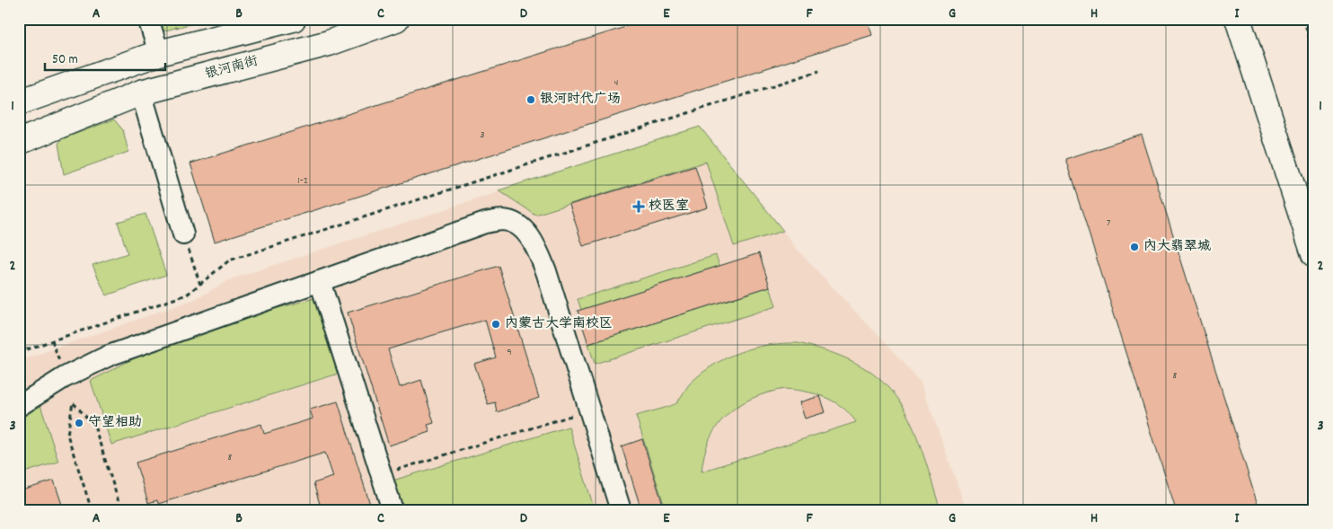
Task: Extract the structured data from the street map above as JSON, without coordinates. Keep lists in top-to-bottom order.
{
  "streets": {
    "main road": ["银河南街"]
  },
  "places": {
    "other": [
      "银河时代广场",
      "内大翡翠城",
      "内蒙古大学南校区",
      "守望相助"
    ],
    "health": ["校医室"]
  },
  "house_numbers": [
    "4",
    "3",
    "1-2",
    "7",
    "9",
    "8",
    "8"
  ],
  "scale_bar": "50 m",
  "grid": {
    "columns": [
      "A",
      "B",
      "C",
      "D",
      "E",
      "F",
      "G",
      "H",
      "I"
    ],
    "rows": ["1", "2", "3"]
  }
}
